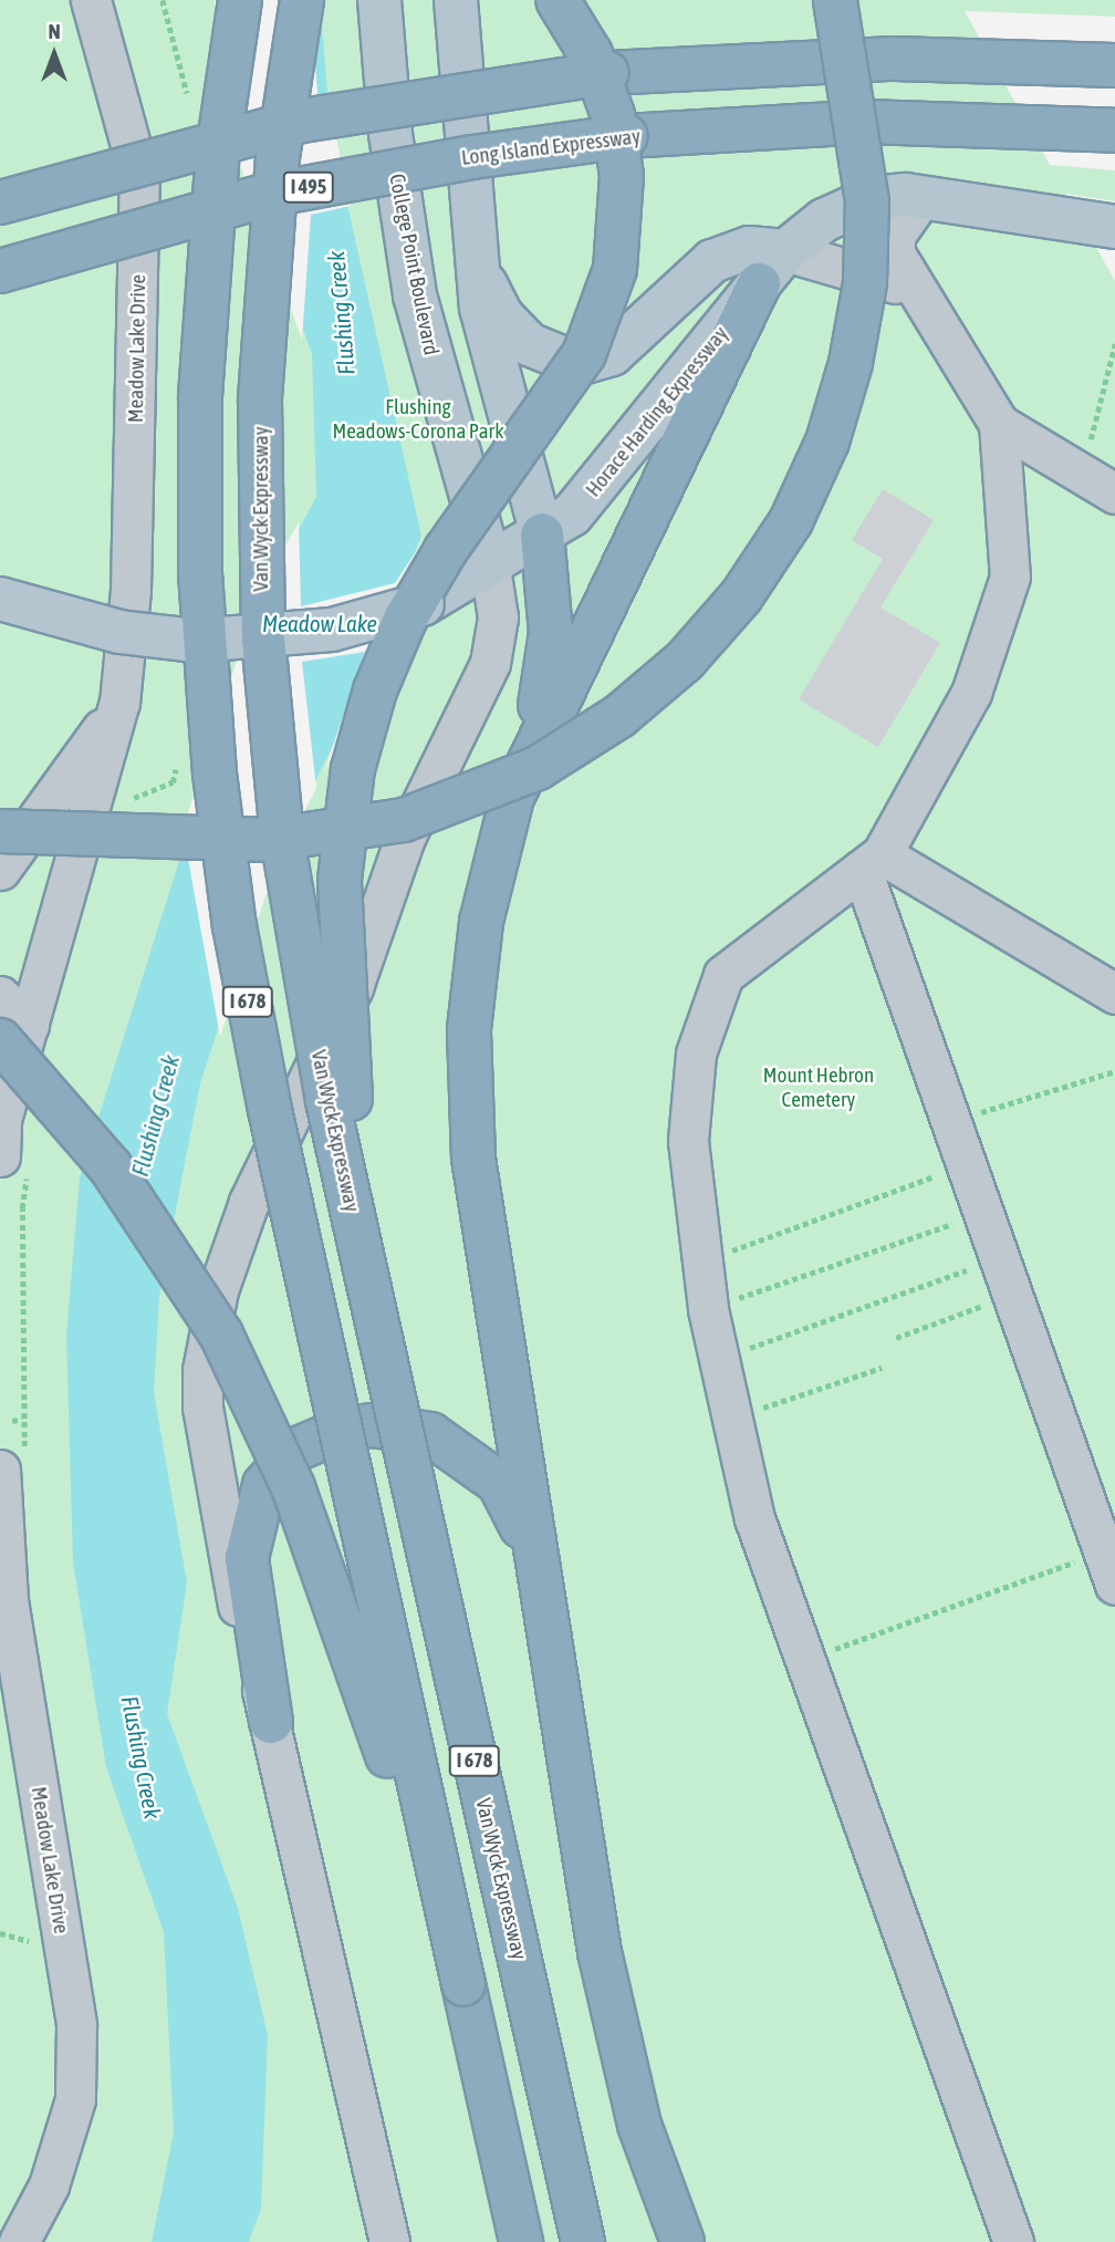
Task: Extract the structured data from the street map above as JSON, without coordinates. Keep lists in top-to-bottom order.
{
  "streets": {
    "highway": [
      "Long Island Expressway",
      "I 495",
      "Van Wyck Expressway",
      "I 678"
    ],
    "main road": ["College Point Boulevard", "Horace Harding Expressway"],
    "street": ["Meadow Lake Drive"]
  },
  "crossings": [
    ["College Point Boulevard", "Horace Harding Expressway"]
  ],
  "water": ["Flushing Creek", "Meadow Lake"],
  "parks": ["Flushing Meadows-Corona Park", "Mount Hebron Cemetery"],
  "north": "top"
}
